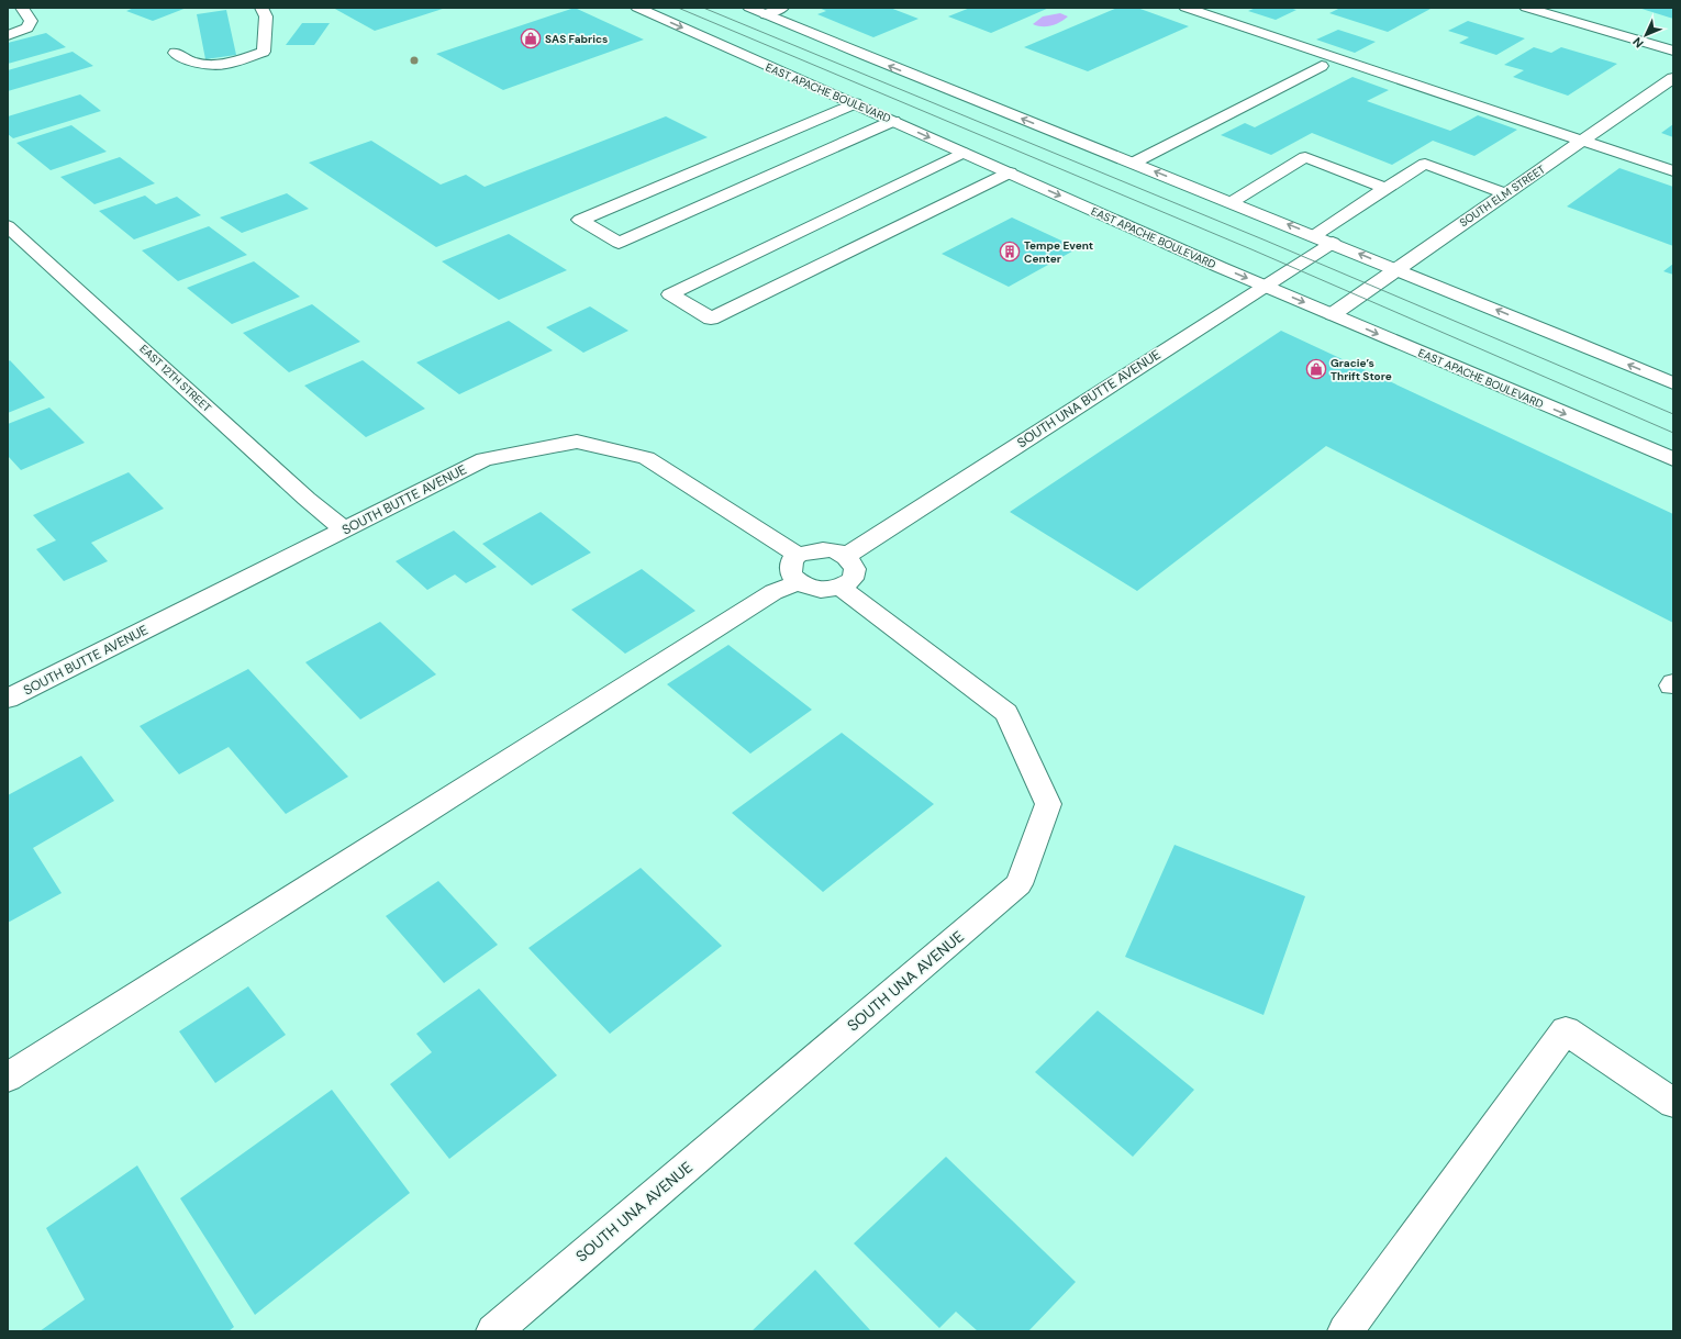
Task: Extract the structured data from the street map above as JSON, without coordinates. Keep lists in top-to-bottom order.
{
  "streets": {
    "street": [
      "EAST APACHE BOULEVARD",
      "SOUTH ELM STREET",
      "EAST 12TH STREET",
      "SOUTH UNA BUTTE AVENUE",
      "SOUTH BUTTE AVENUE",
      "SOUTH UNA AVENUE"
    ]
  },
  "crossings": [
    ["EAST APACHE BOULEVARD", "SOUTH ELM STREET"],
    ["EAST APACHE BOULEVARD", "SOUTH UNA BUTTE AVENUE"],
    ["EAST 12TH STREET", "SOUTH BUTTE AVENUE"],
    ["SOUTH UNA BUTTE AVENUE", "SOUTH BUTTE AVENUE"],
    ["SOUTH UNA BUTTE AVENUE", "SOUTH UNA AVENUE"],
    ["SOUTH BUTTE AVENUE", "SOUTH UNA AVENUE"]
  ],
  "places": {
    "shop": ["SAS Fabrics", "Gracie’s Thrift Store"],
    "building": ["Tempe Event Center"]
  },
  "north": "bottom left"
}
